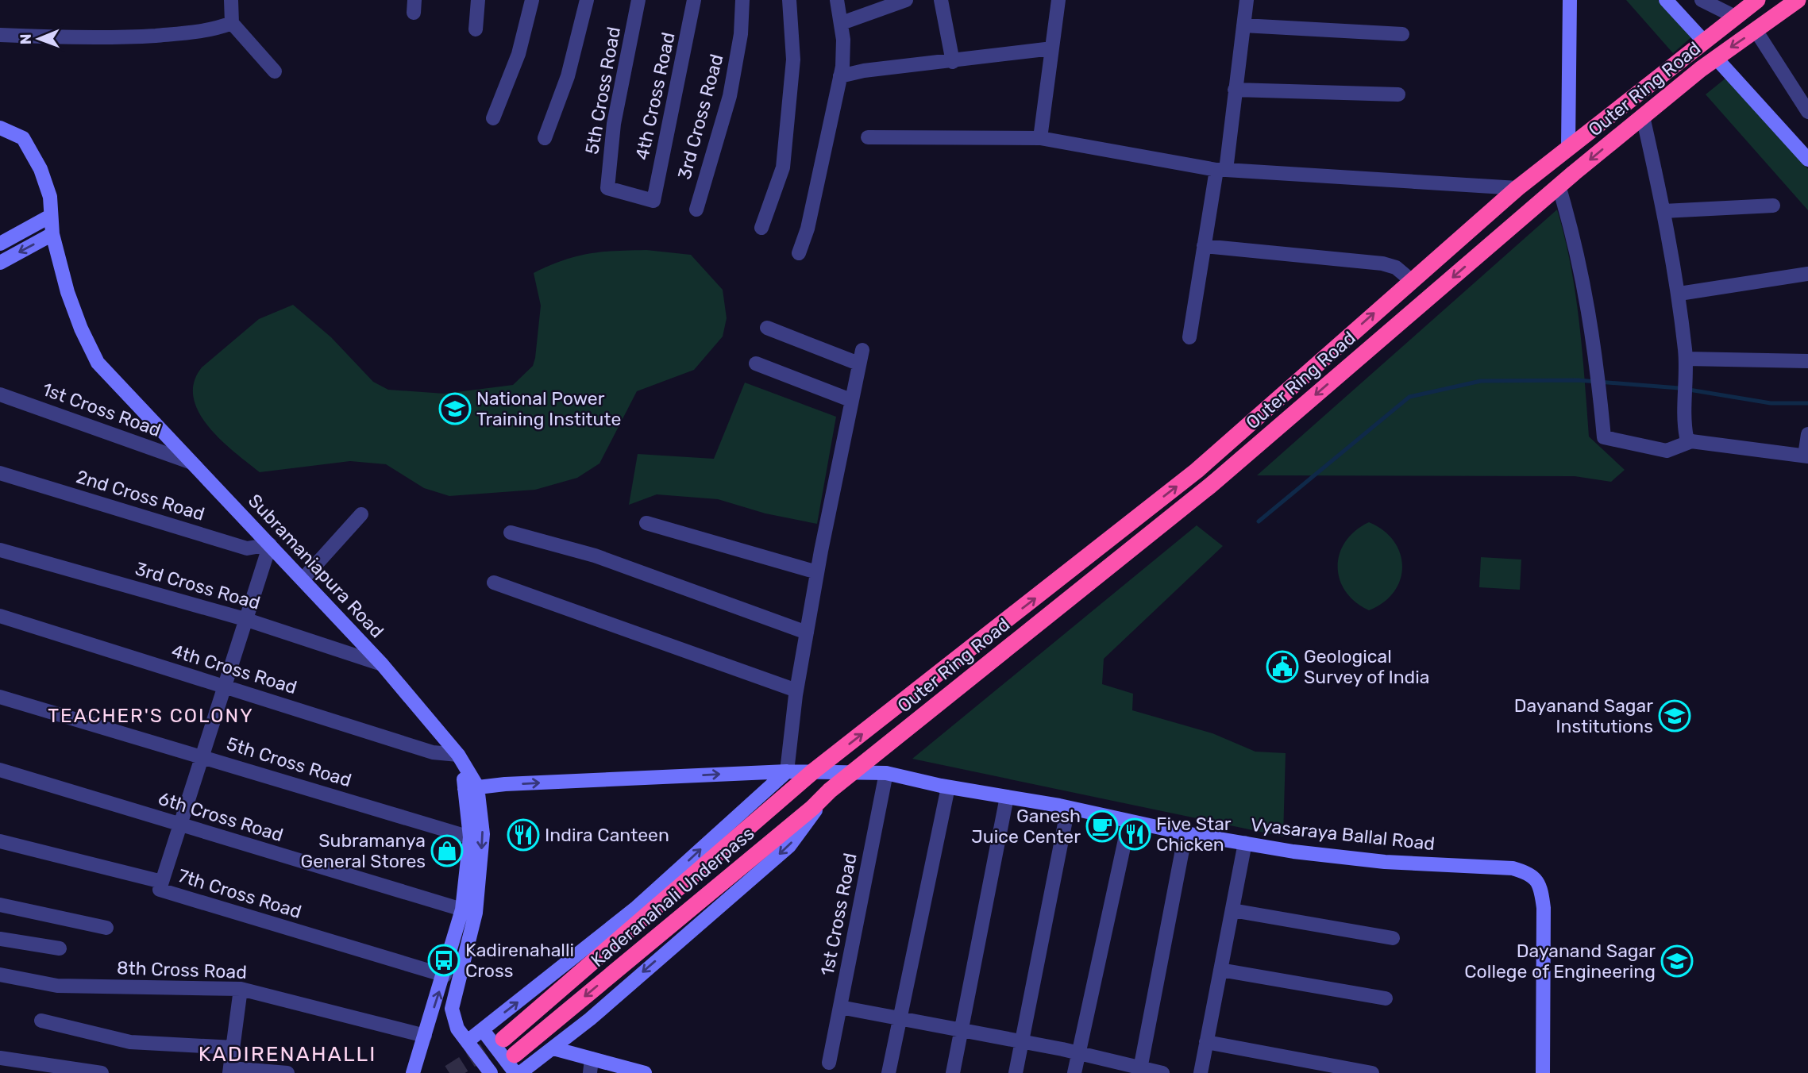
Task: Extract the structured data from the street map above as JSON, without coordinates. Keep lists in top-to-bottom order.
{
  "streets": {
    "highway": ["Outer Ring Road", "Kaderanahali Underpass"],
    "main road": ["Subramaniapura Road", "Vyasaraya Ballal Road"],
    "street": [
      "5th Cross Road",
      "4th Cross Road",
      "3rd Cross Road",
      "1st Cross Road",
      "2nd Cross Road",
      "6th Cross Road",
      "7th Cross Road",
      "8th Cross Road"
    ]
  },
  "crossings": [
    ["Outer Ring Road", "Vyasaraya Ballal Road"],
    ["Outer Ring Road", "Kaderanahali Underpass"],
    ["5th Cross Road", "4th Cross Road"],
    ["4th Cross Road", "Subramaniapura Road"],
    ["3rd Cross Road", "Subramaniapura Road"],
    ["1st Cross Road", "Subramaniapura Road"],
    ["1st Cross Road", "Vyasaraya Ballal Road"],
    ["2nd Cross Road", "Subramaniapura Road"],
    ["Subramaniapura Road", "Vyasaraya Ballal Road"],
    ["Vyasaraya Ballal Road", "Kaderanahali Underpass"]
  ],
  "districts": ["TEACHER'S COLONY", "KADIRENAHALLI"],
  "places": {
    "school or university": ["National Power Training Institute", "Dayanand Sagar Institutions", "Dayanand Sagar College of Engineering"],
    "public building": ["Geological Survey of India"],
    "cafe": ["Ganesh Juice Center"],
    "restaurant": ["Five Star Chicken", "Indira Canteen"],
    "shop": ["Subramanya General Stores"],
    "bus stop": ["Kadirenahalli Cross"]
  },
  "north": "left"
}
